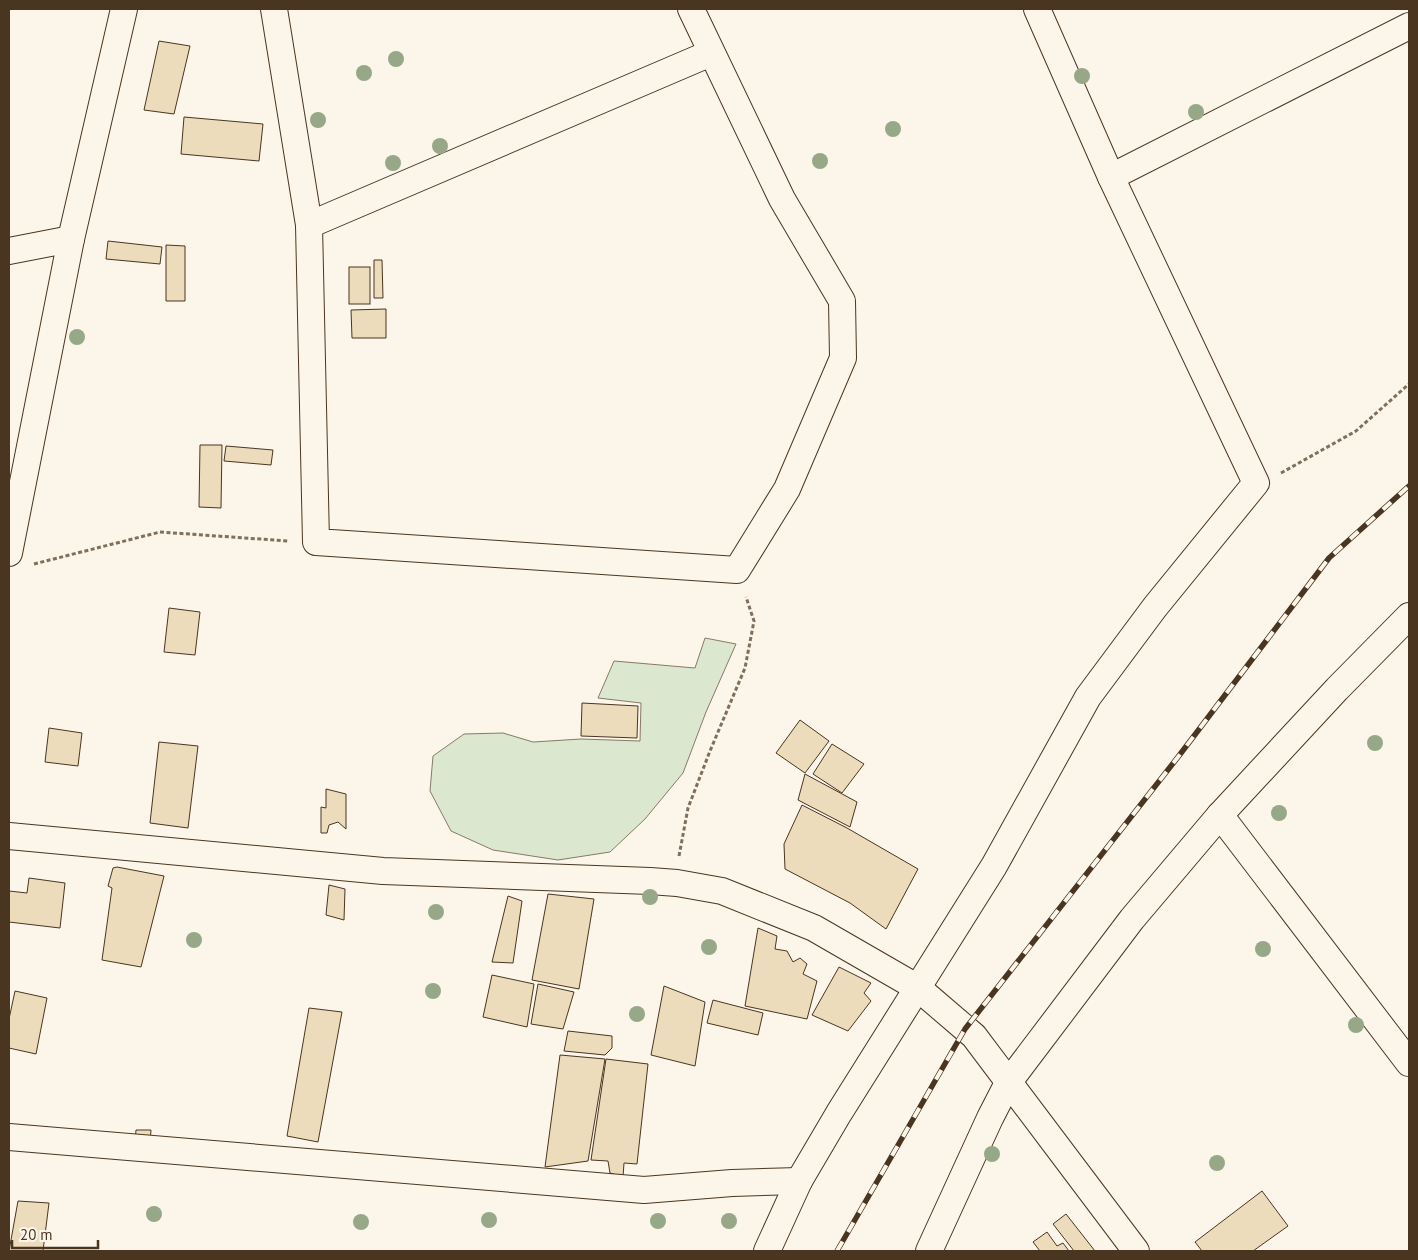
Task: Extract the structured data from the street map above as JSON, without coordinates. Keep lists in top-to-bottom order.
{
  "scale_bar": "20 m"
}
